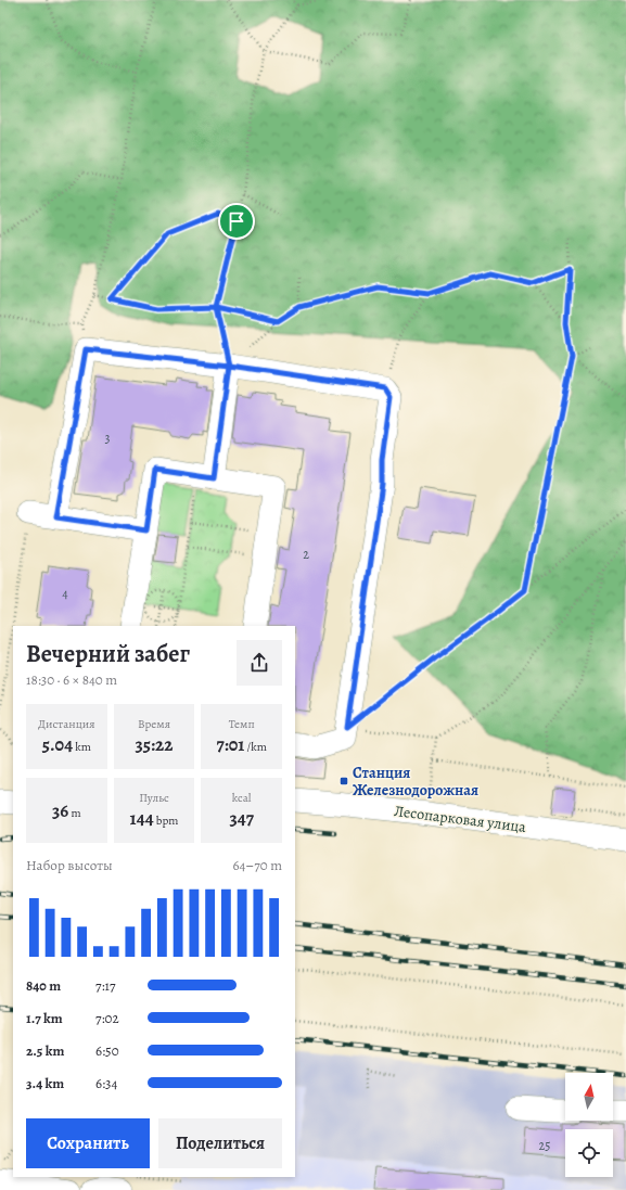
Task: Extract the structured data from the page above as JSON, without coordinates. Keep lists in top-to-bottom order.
{
  "streets": {
    "street": ["Лесопарковая улица"]
  },
  "places": {
    "transit": ["Станция Железнодорожная"]
  },
  "house_numbers": [
    "3",
    "2",
    "4",
    "25"
  ],
  "north": "top",
  "page": {
    "heading": ["Вечерний забег", "18:30 · 6 × 840 m"],
    "stats": [
      ["Дистанция", "5.04 km"],
      ["Время", "35:22"],
      ["Темп", "7:01 /km"],
      ["36 m"],
      ["Пульс", "144 bpm"],
      ["kcal", "347"]
    ],
    "chart": ["Набор высоты", "64–70 m"],
    "list": [
      {
        "name": "840 m",
        "note": "7:17"
      },
      {
        "name": "1.7 km",
        "note": "7:02"
      },
      {
        "name": "2.5 km",
        "note": "6:50"
      },
      {
        "name": "3.4 km",
        "note": "6:34"
      }
    ],
    "buttons": ["Сохранить", "Поделиться"]
  }
}
